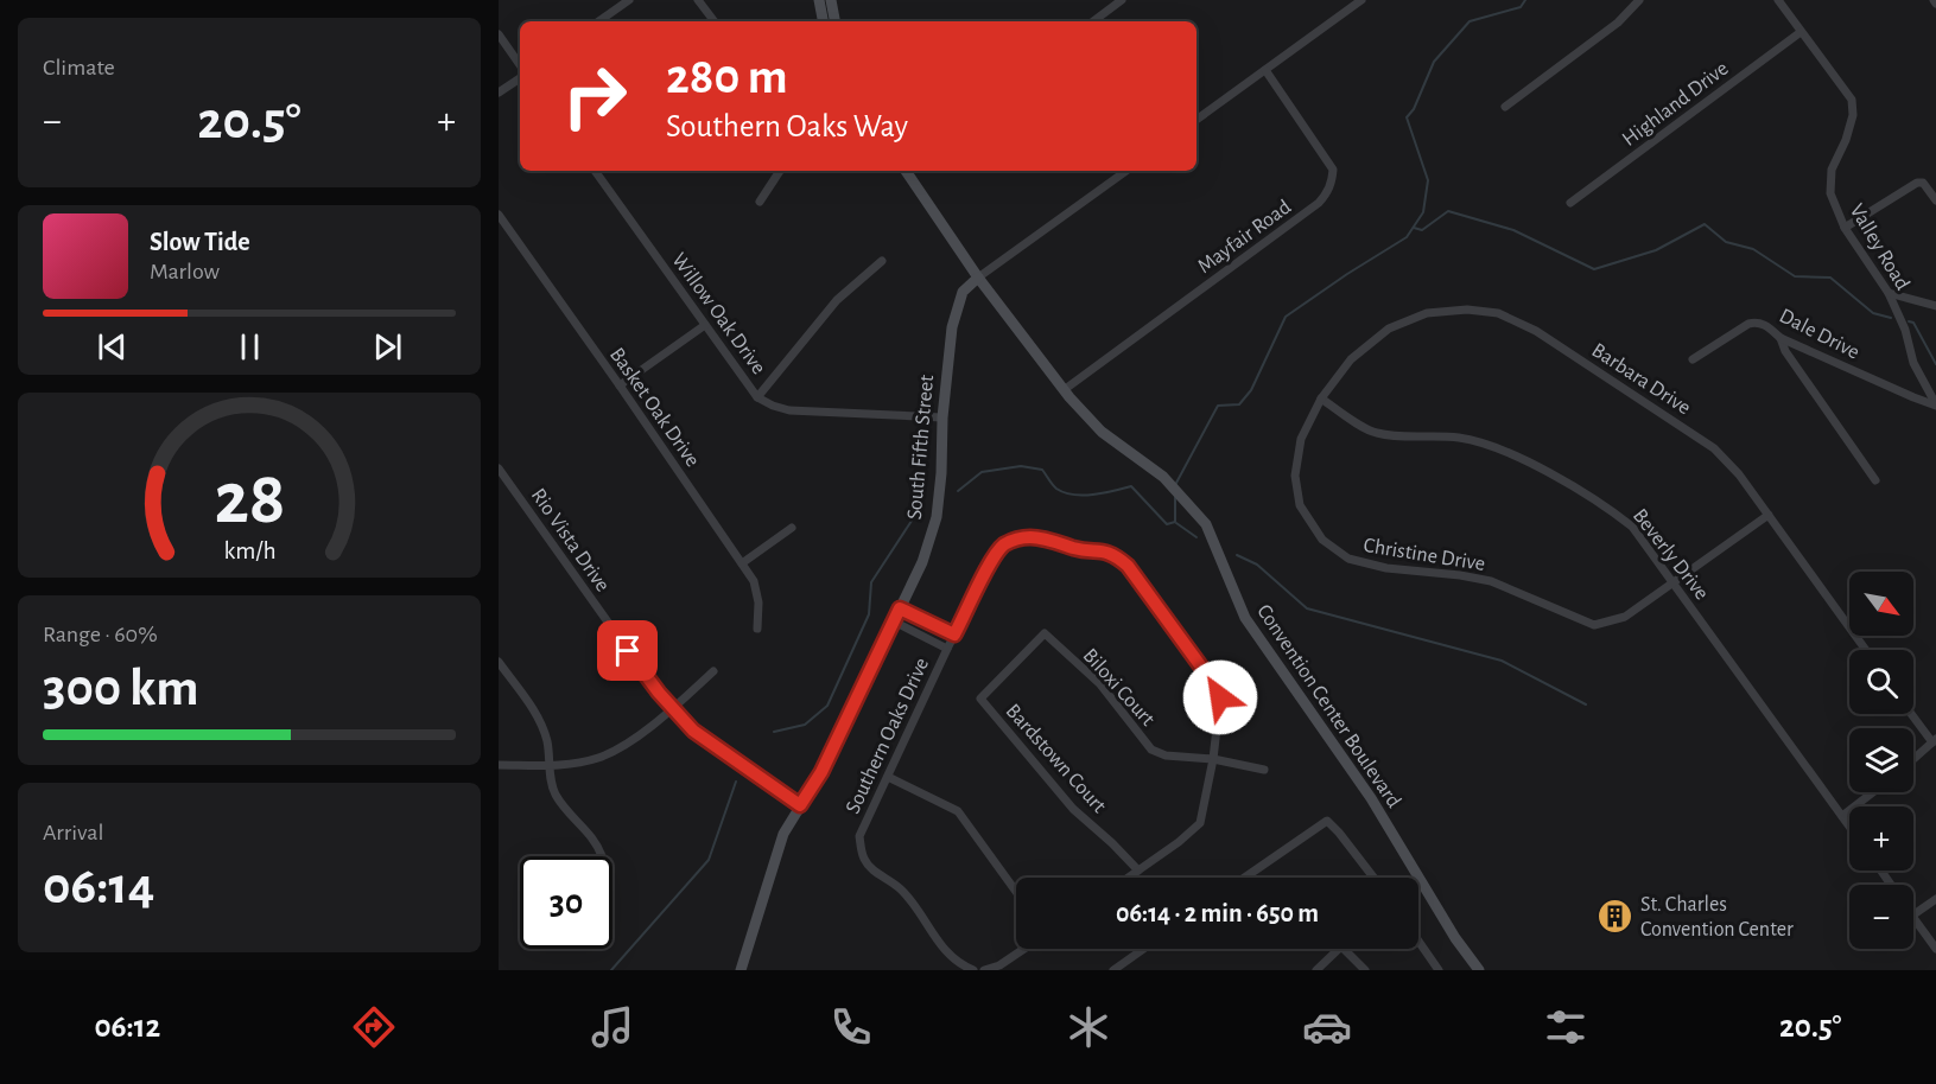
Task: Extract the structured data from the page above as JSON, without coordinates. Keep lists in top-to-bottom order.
{
  "streets": {
    "street": [
      "Highland Drive",
      "Mayfair Road",
      "Valley Road",
      "Willow Oak Drive",
      "Dale Drive",
      "Barbara Drive",
      "Basket Oak Drive",
      "South Fifth Street",
      "Rio Vista Drive",
      "Christine Drive",
      "Beverly Drive",
      "Biloxi Court",
      "Convention Center Boulevard",
      "Southern Oaks Drive",
      "Bardstown Court"
    ]
  },
  "crossings": [
    ["Highland Drive", "Valley Road"],
    ["Mayfair Road", "Convention Center Boulevard"],
    ["Valley Road", "Dale Drive"],
    ["Willow Oak Drive", "South Fifth Street"],
    ["Barbara Drive", "Christine Drive"],
    ["Barbara Drive", "Beverly Drive"],
    ["South Fifth Street", "Rio Vista Drive"],
    ["South Fifth Street", "Convention Center Boulevard"],
    ["Christine Drive", "Beverly Drive"],
    ["Biloxi Court", "Southern Oaks Drive"],
    ["Biloxi Court", "Bardstown Court"],
    ["Southern Oaks Drive", "Bardstown Court"]
  ],
  "places": {
    "building": ["St. Charles Convention Center"]
  },
  "north": "bottom right",
  "page": {
    "tile": [
      "Climate",
      ["Range · 60%", "300 km"],
      ["Arrival", "06:14"]
    ],
    "turn": ["280 m", "Southern Oaks Way"],
    "heat": ["−", "20.5°", "+"],
    "song": ["Slow Tide", "Marlow"],
    "map_buttons": ["+", "−"],
    "limit": "30",
    "trip": "06:14 · 2 min · 650 m",
    "tabs": ["06:12", "20.5°"],
    "gauge": ["28", "km/h"]
  }
}
